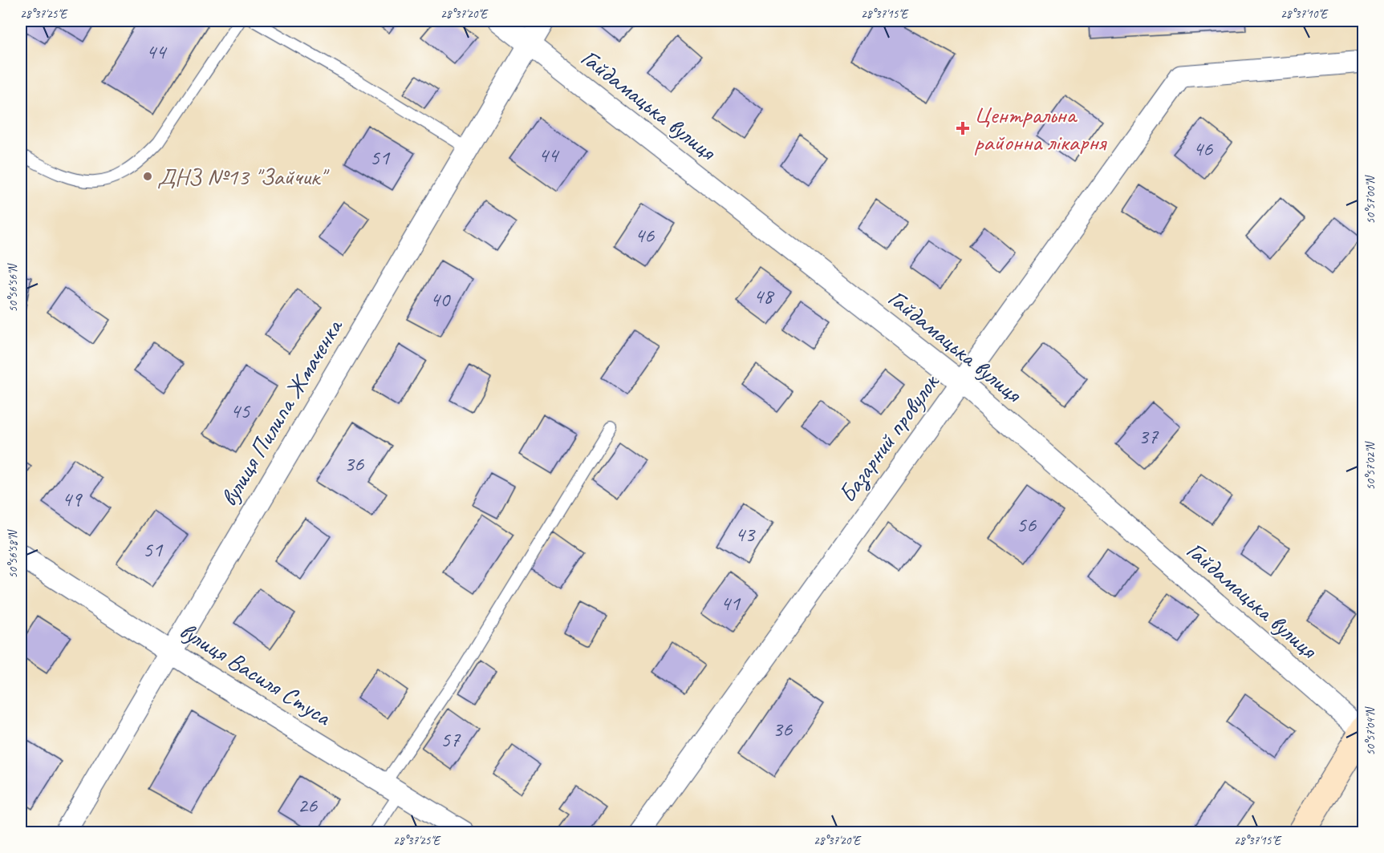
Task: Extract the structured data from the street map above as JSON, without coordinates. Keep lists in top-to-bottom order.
{
  "streets": {
    "street": [
      "Гайдамацька вулиця",
      "вулиця Пилипа Жмаченка",
      "Базарний провулок",
      "вулиця Василя Стуса"
    ]
  },
  "crossings": [
    ["Гайдамацька вулиця", "вулиця Пилипа Жмаченка"],
    ["Гайдамацька вулиця", "Базарний провулок"],
    ["вулиця Пилипа Жмаченка", "вулиця Василя Стуса"]
  ],
  "places": {
    "health": ["Центральна районна лікарня"],
    "other": ["ДНЗ №13 \"Зайчик\""]
  },
  "house_numbers": [
    "44",
    "46",
    "44",
    "51",
    "46",
    "48",
    "40",
    "45",
    "37",
    "36",
    "49",
    "56",
    "43",
    "51",
    "41",
    "36",
    "57",
    "26"
  ],
  "coordinates": [
    "28°37'25\"E",
    "28°37'20\"E",
    "28°37'15\"E",
    "28°37'10\"E",
    "50°57'00\"N",
    "50°56'56\"N",
    "50°57'02\"N",
    "50°56'58\"N",
    "50°57'04\"N"
  ]
}
